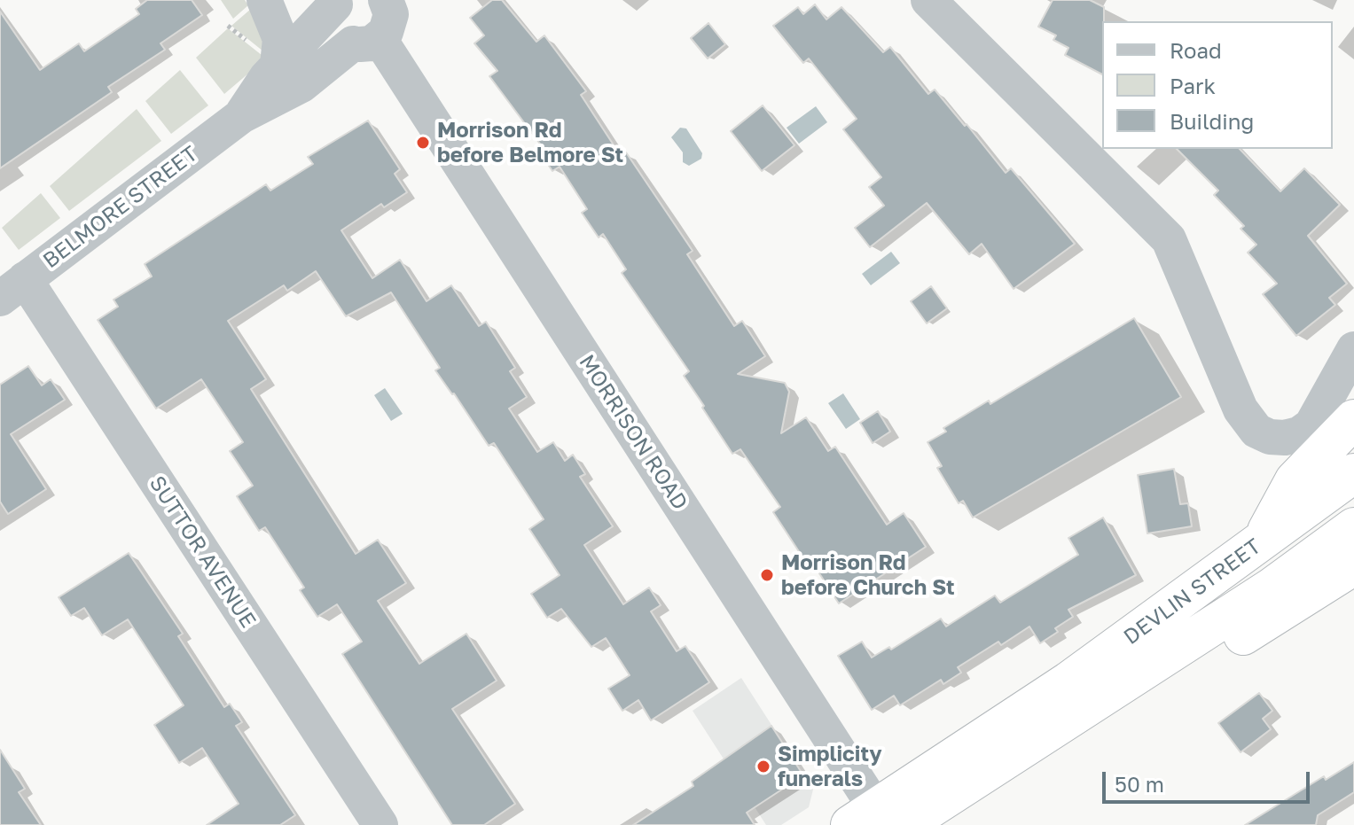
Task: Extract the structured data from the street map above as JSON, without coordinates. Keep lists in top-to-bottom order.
{
  "streets": {
    "highway": ["DEVLIN STREET"],
    "street": ["BELMORE STREET", "MORRISON ROAD", "SUTTOR AVENUE"]
  },
  "crossings": [
    ["BELMORE STREET", "MORRISON ROAD"],
    ["BELMORE STREET", "SUTTOR AVENUE"]
  ],
  "places": ["Morrison Rd before Belmore St", "Morrison Rd before Church St", "Simplicity funerals"],
  "legend": ["Road", "Park", "Building"],
  "scale_bar": "50 m"
}
